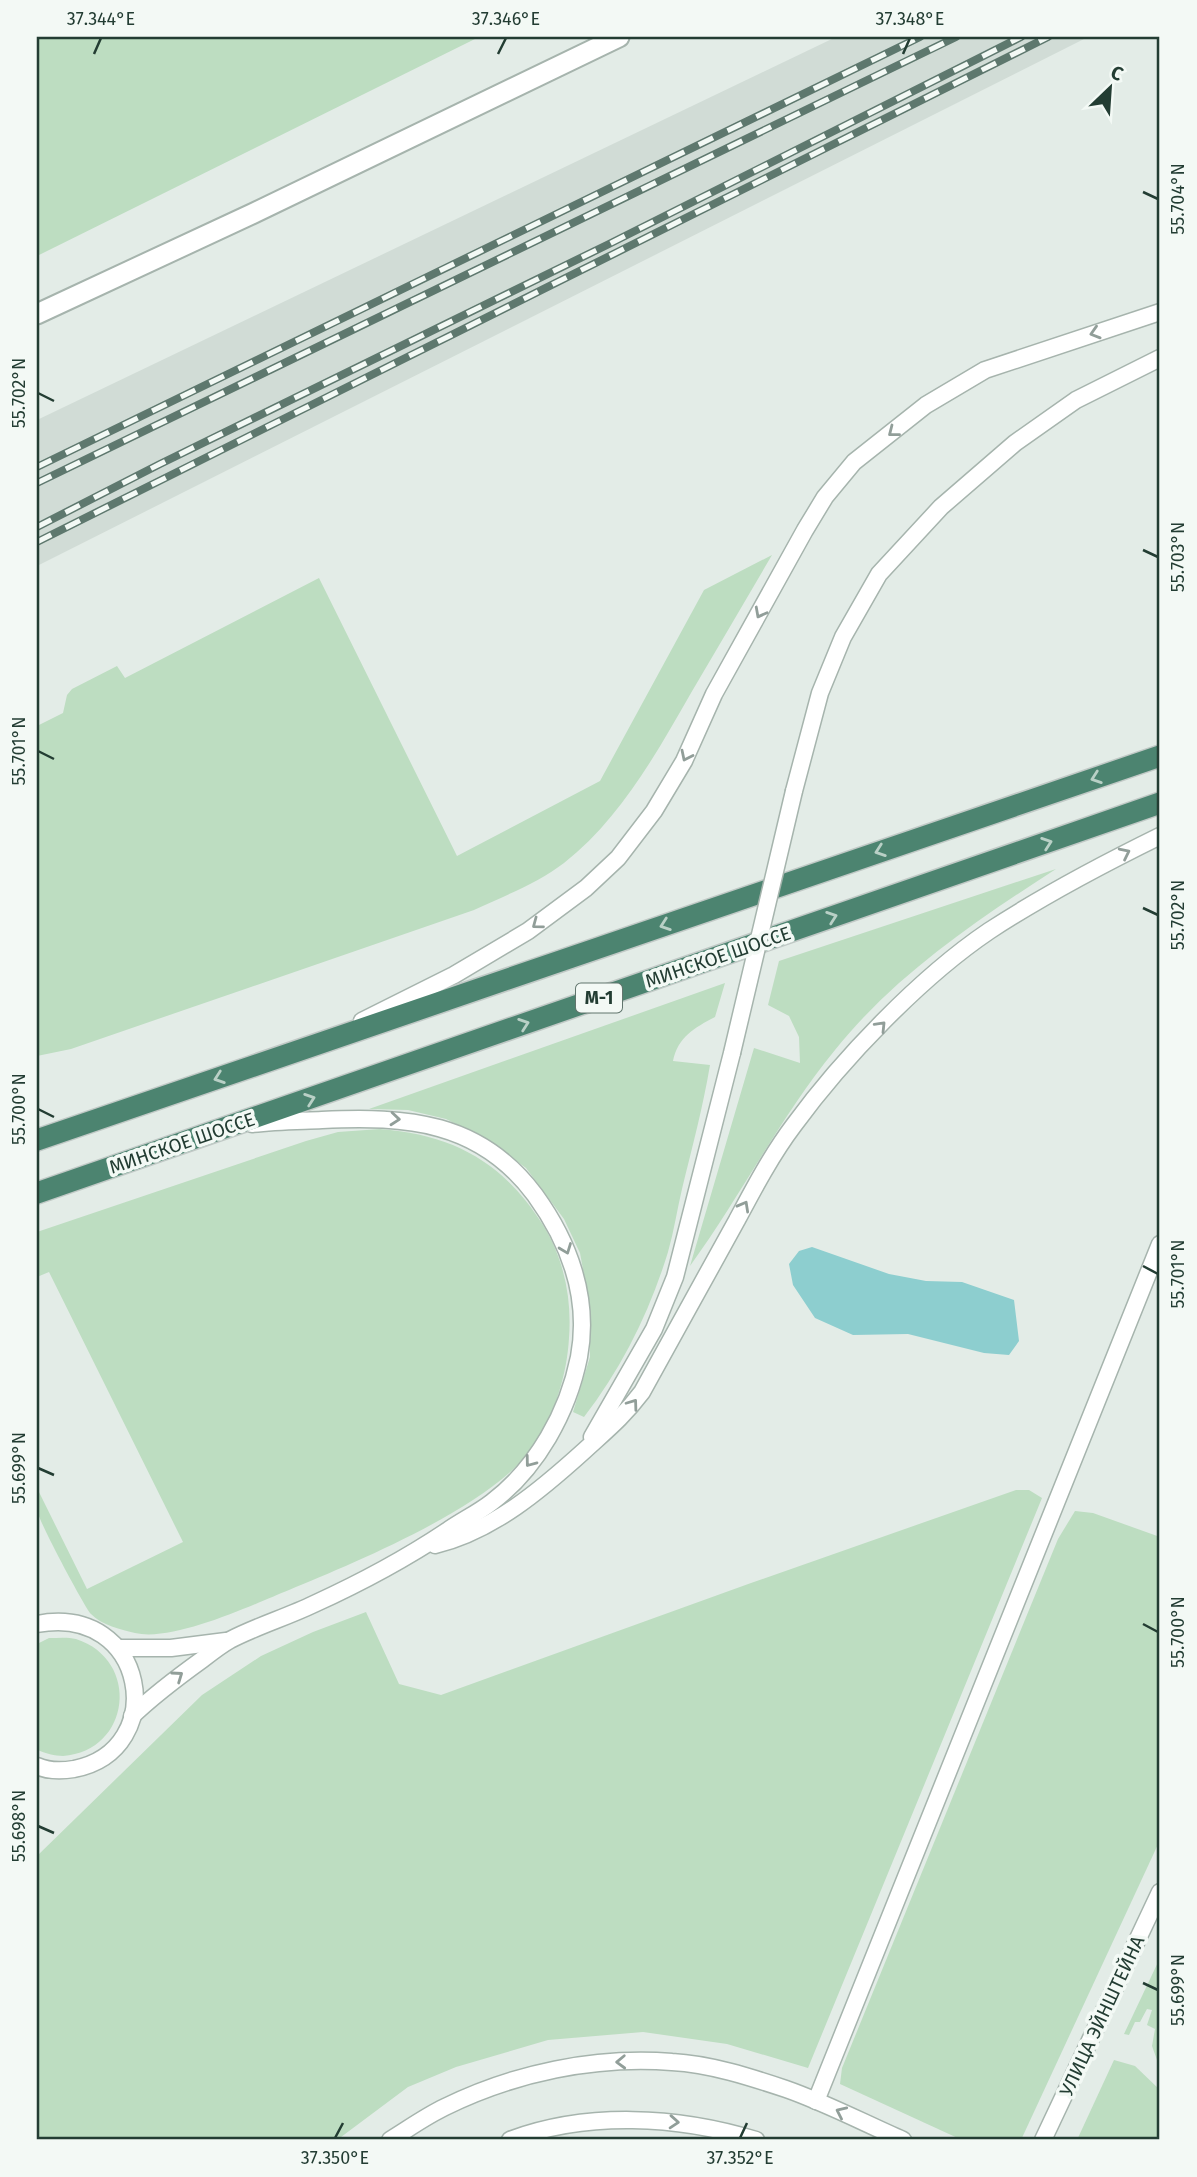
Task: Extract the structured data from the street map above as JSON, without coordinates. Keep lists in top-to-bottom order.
{
  "streets": {
    "highway": ["МИНСКОЕ ШОССЕ", "М-1"],
    "street": ["УЛИЦА ЭЙНШТЕЙНА"]
  },
  "north": "top right",
  "coordinates": [
    "37.344°E",
    "37.346°E",
    "37.348°E",
    "55.704°N",
    "55.702°N",
    "55.703°N",
    "55.701°N",
    "55.700°N",
    "55.699°N",
    "55.698°N",
    "37.350°E",
    "37.352°E"
  ]
}
